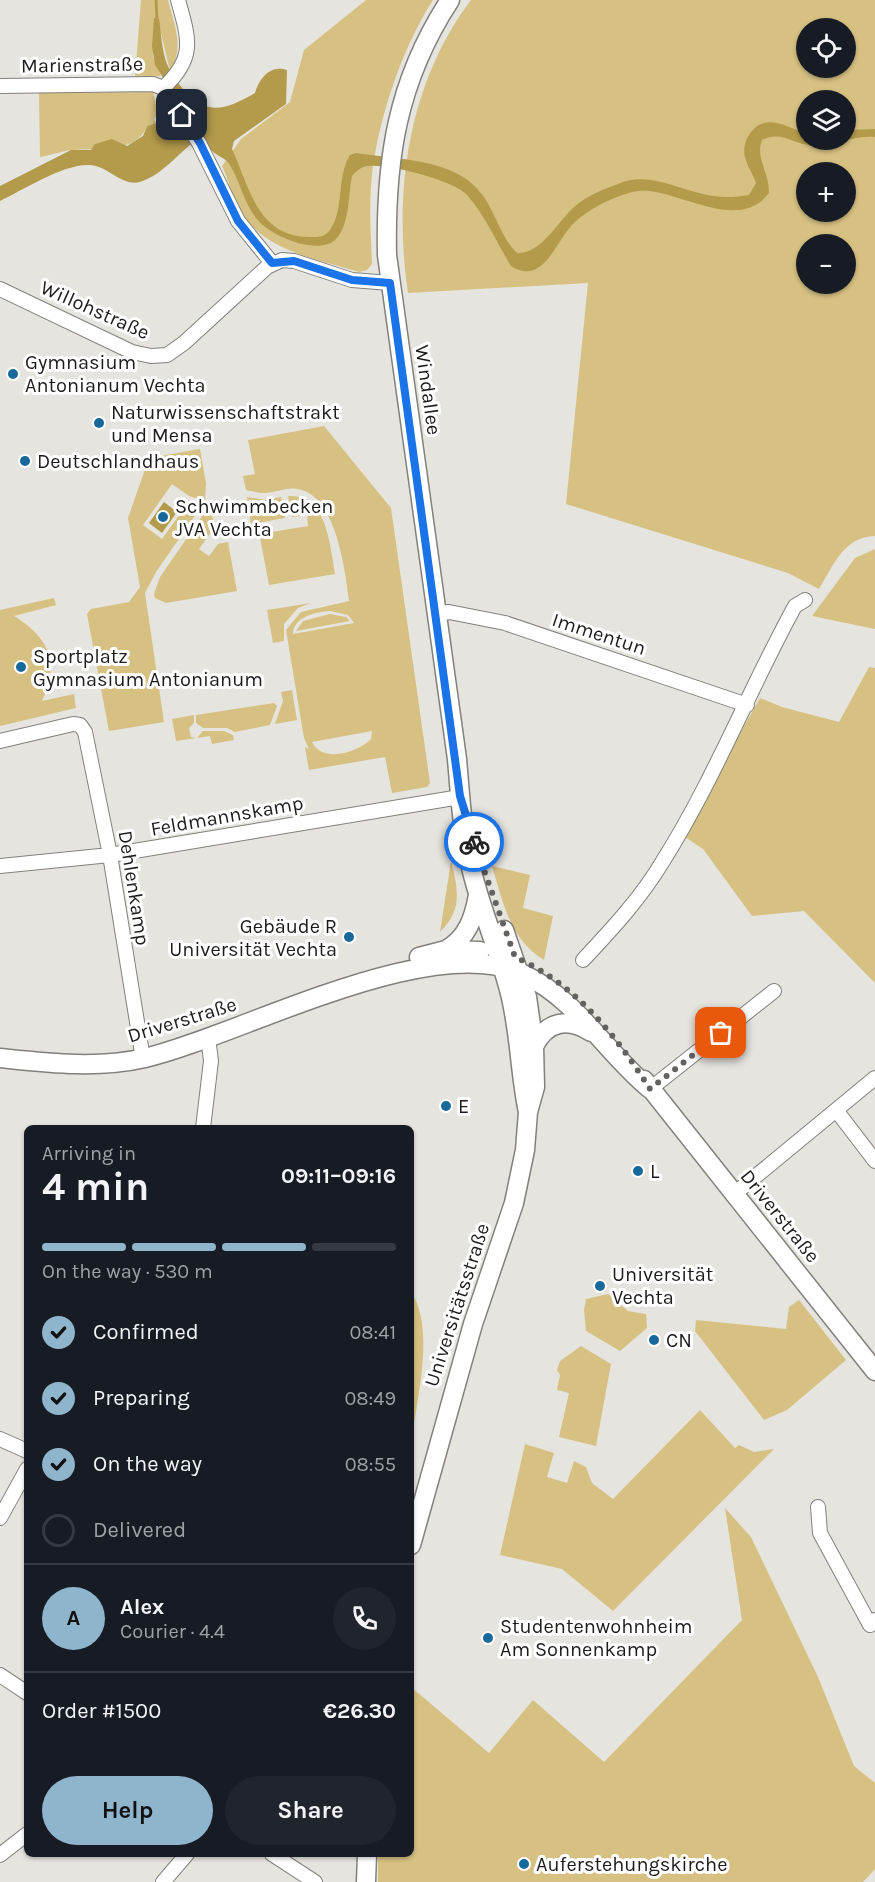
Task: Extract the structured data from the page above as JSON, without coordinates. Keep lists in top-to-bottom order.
{
  "streets": {
    "main road": ["Windallee", "Driverstraße", "Universitätsstraße"],
    "street": [
      "Marienstraße",
      "Willohstraße",
      "Immentun",
      "Feldmannskamp",
      "Dehlenkamp"
    ]
  },
  "crossings": [
    ["Windallee", "Immentun"],
    ["Windallee", "Feldmannskamp"],
    ["Windallee", "Driverstraße"],
    ["Windallee", "Universitätsstraße"],
    ["Feldmannskamp", "Dehlenkamp"],
    ["Dehlenkamp", "Driverstraße"],
    ["Driverstraße", "Universitätsstraße"]
  ],
  "places": [
    "Gymnasium Antonianum Vechta",
    "Naturwissenschaftstrakt und Mensa",
    "Deutschlandhaus",
    "Schwimmbecken JVA Vechta",
    "Sportplatz Gymnasium Antonianum",
    "Gebäude R Universität Vechta",
    "E",
    "L",
    "Universität Vechta",
    "CN",
    "Studentenwohnheim Am Sonnenkamp",
    "Auferstehungskirche"
  ],
  "page": {
    "map_buttons": ["+", "−"],
    "heading": ["4 min", "Arriving in", "09:11–09:16"],
    "panel": [
      "Alex",
      "Courier · 4.4",
      "Order #1500",
      "€26.30"
    ],
    "bar": "On the way · 530 m",
    "list": [
      ["Confirmed", "08:41"],
      ["Preparing", "08:49"],
      ["On the way", "08:55"],
      "Delivered"
    ],
    "round": "A",
    "buttons": ["Help", "Share"]
  }
}
